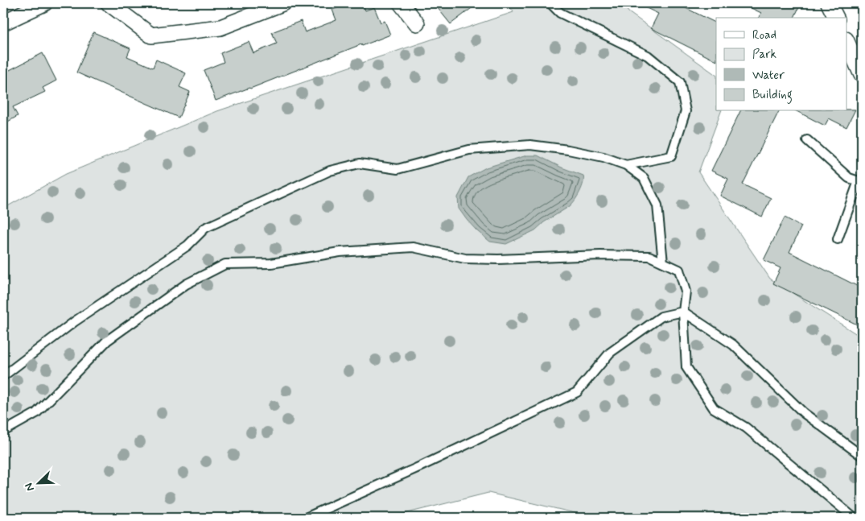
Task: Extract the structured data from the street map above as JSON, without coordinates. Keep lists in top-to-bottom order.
{
  "legend": [
    "Road",
    "Park",
    "Water",
    "Building"
  ],
  "north": "bottom left"
}
